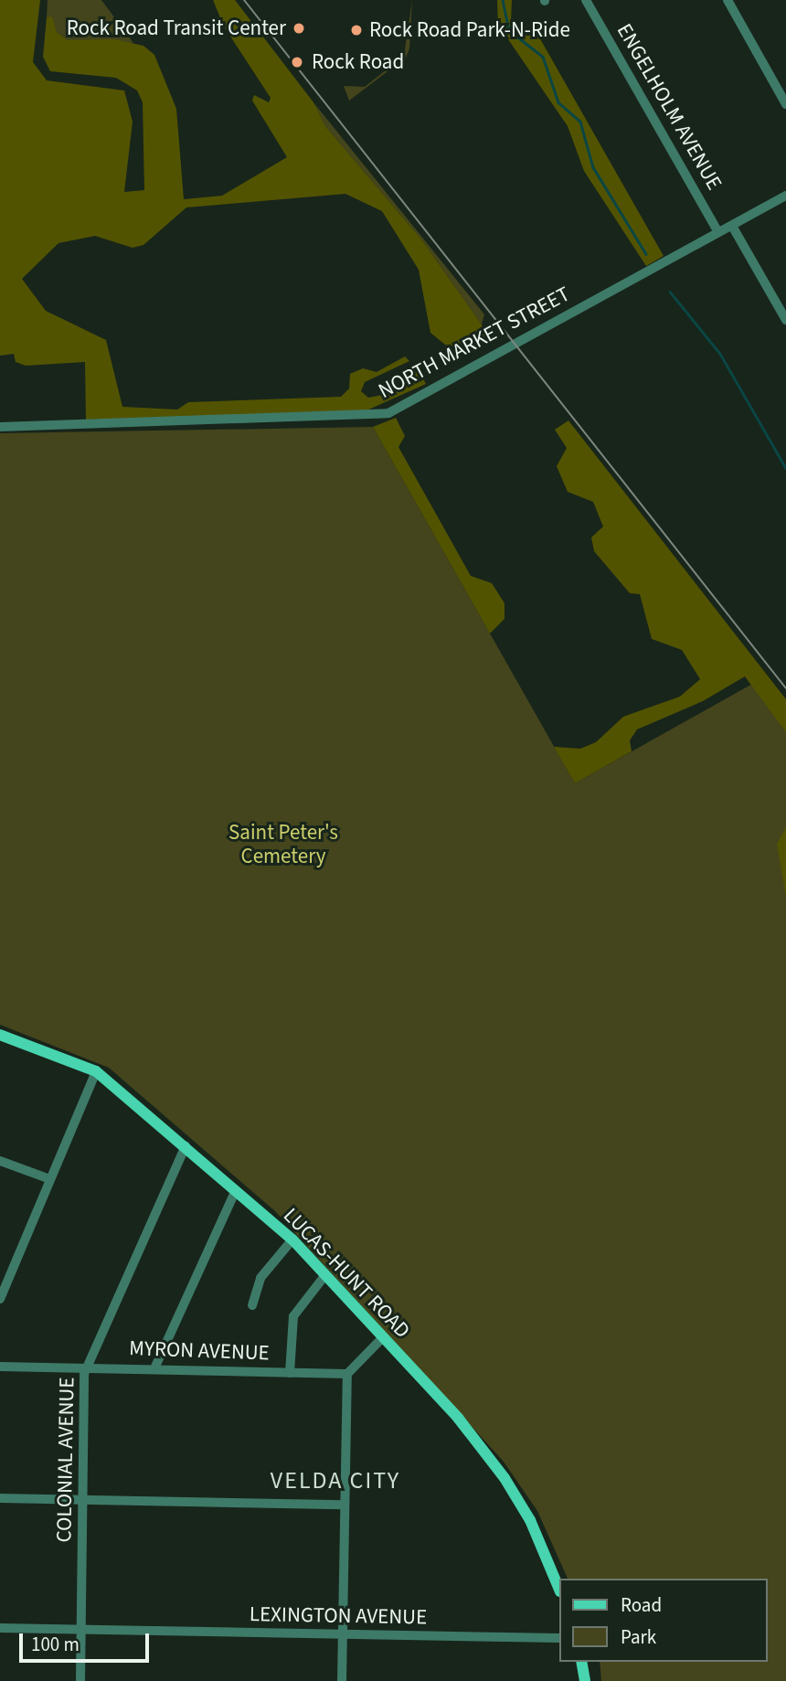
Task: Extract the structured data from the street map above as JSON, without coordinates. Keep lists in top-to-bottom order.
{
  "streets": {
    "main road": ["LUCAS-HUNT ROAD"],
    "street": [
      "ENGELHOLM AVENUE",
      "NORTH MARKET STREET",
      "MYRON AVENUE",
      "COLONIAL AVENUE",
      "LEXINGTON AVENUE"
    ]
  },
  "crossings": [
    ["ENGELHOLM AVENUE", "NORTH MARKET STREET"],
    ["LUCAS-HUNT ROAD", "COLONIAL AVENUE"],
    ["MYRON AVENUE", "COLONIAL AVENUE"],
    ["COLONIAL AVENUE", "LEXINGTON AVENUE"]
  ],
  "districts": ["VELDA CITY"],
  "parks": ["Saint Peter's Cemetery"],
  "places": ["Rock Road Transit Center", "Rock Road Park-N-Ride", "Rock Road"],
  "legend": ["Road", "Park"],
  "scale_bar": "100 m"
}
